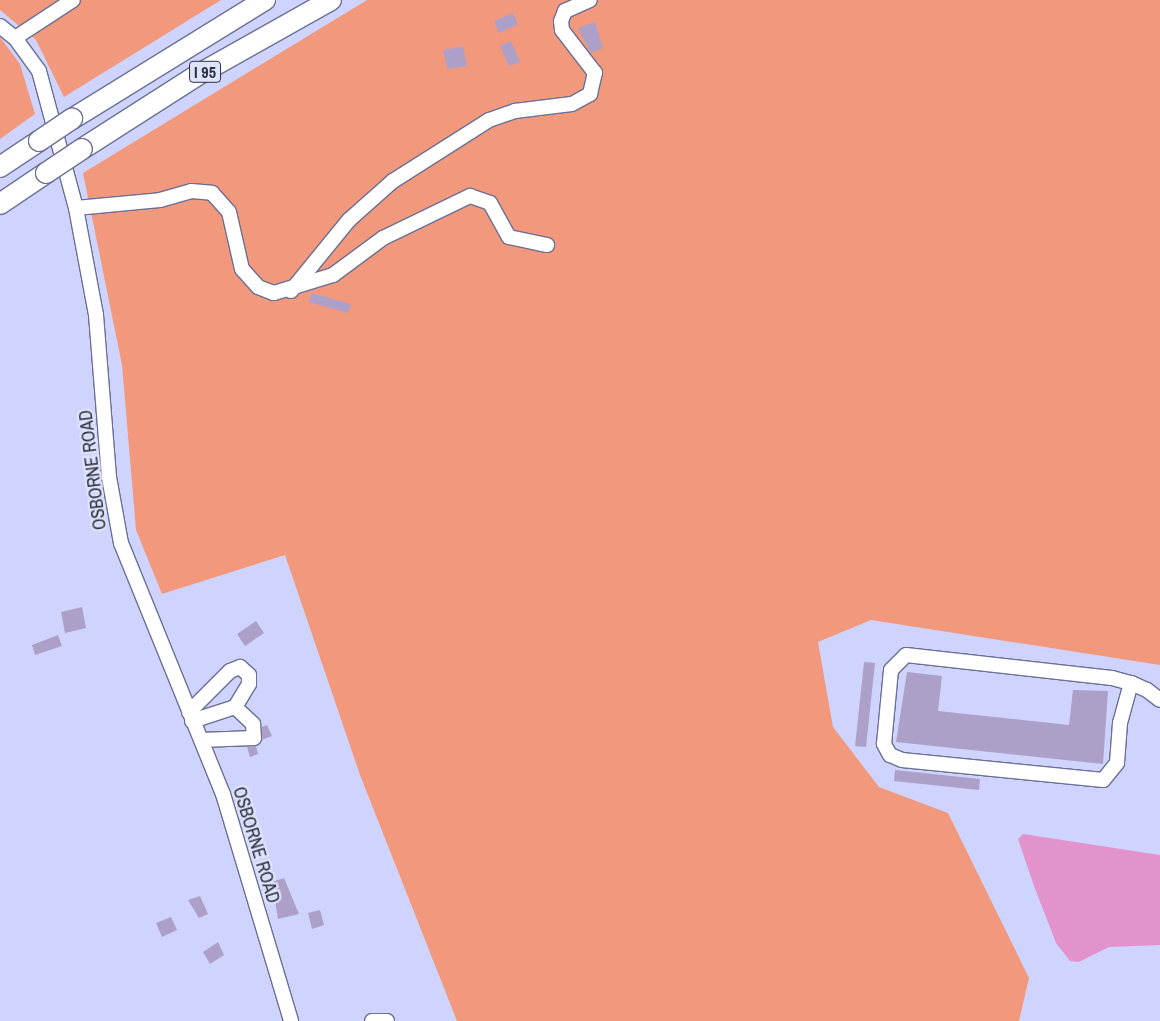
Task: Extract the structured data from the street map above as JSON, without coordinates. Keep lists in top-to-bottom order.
{
  "streets": {
    "highway": ["I 95"],
    "street": ["OSBORNE ROAD"]
  }
}
